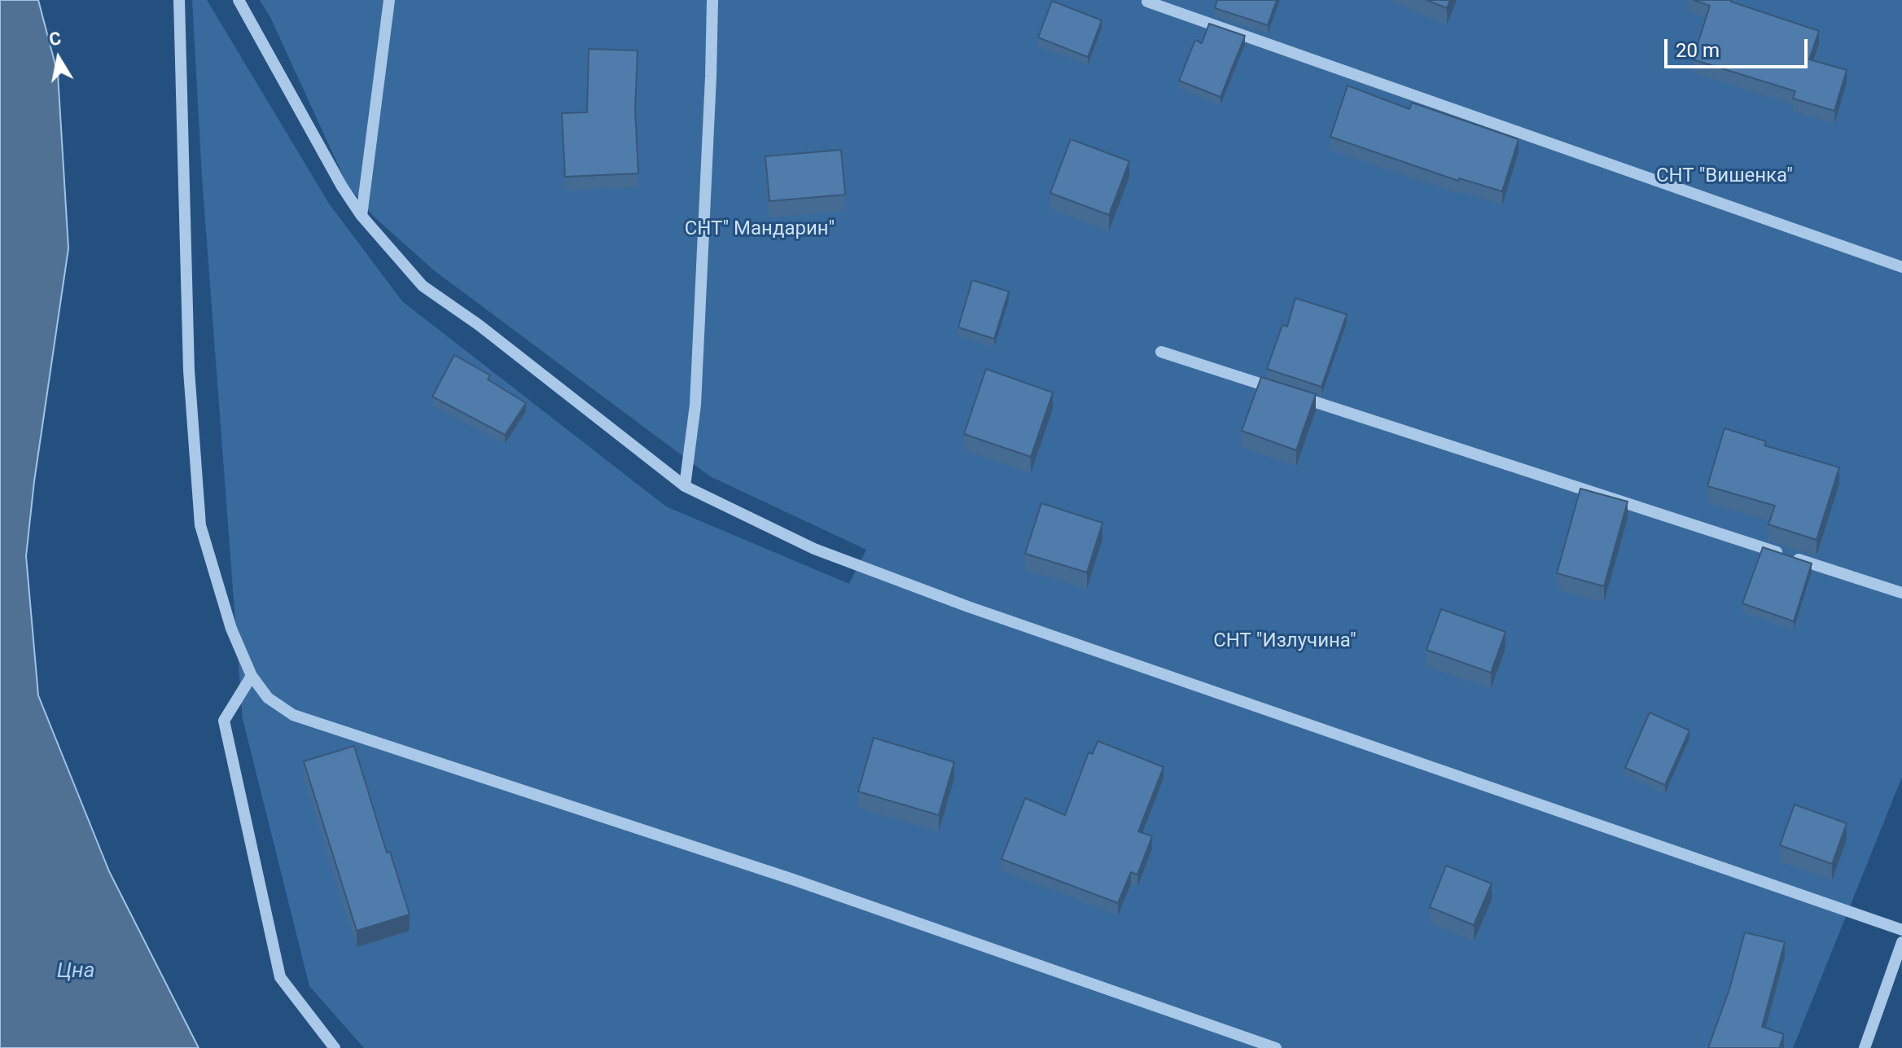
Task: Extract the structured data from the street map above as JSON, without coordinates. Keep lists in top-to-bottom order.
{
  "water": ["Цна"],
  "parks": ["СНТ \"Вишенка\"", "СНТ\" Мандарин\"", "СНТ \"Излучина\""],
  "scale_bar": "20 m",
  "north": "top"
}
